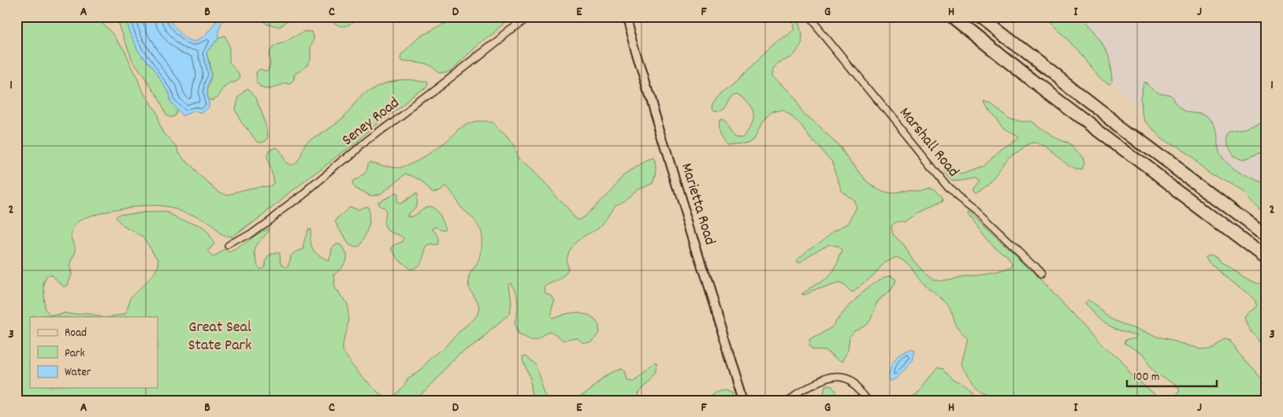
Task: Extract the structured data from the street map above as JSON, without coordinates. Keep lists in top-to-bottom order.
{
  "streets": {
    "street": ["Seney Road", "Marshall Road", "Marietta Road"]
  },
  "parks": ["Great Seal State Park"],
  "legend": ["Road", "Park", "Water"],
  "scale_bar": "100 m",
  "grid": {
    "columns": [
      "A",
      "B",
      "C",
      "D",
      "E",
      "F",
      "G",
      "H",
      "I",
      "J"
    ],
    "rows": ["1", "2", "3"]
  }
}
